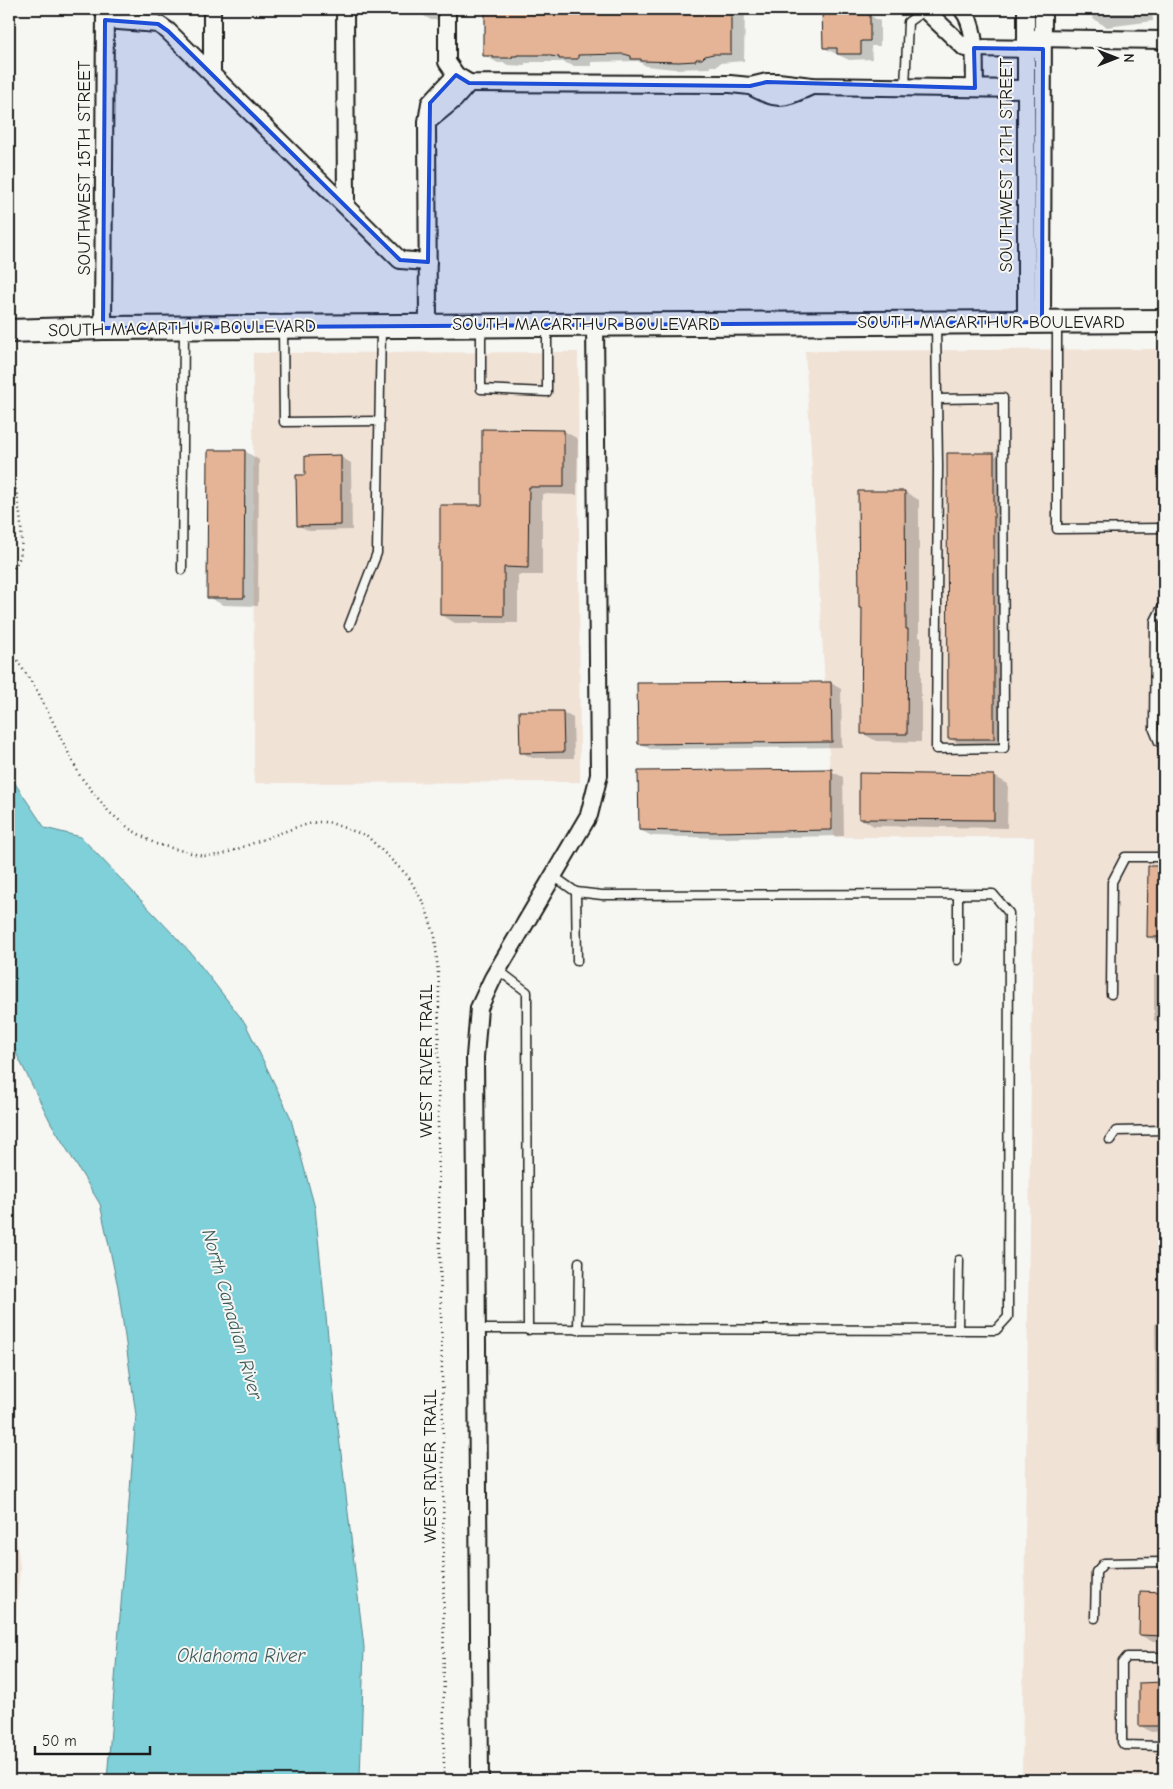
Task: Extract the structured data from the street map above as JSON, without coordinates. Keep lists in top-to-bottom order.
{
  "streets": {
    "main road": ["SOUTH MACARTHUR BOULEVARD"],
    "street": ["SOUTHWEST 12TH STREET", "SOUTHWEST 15TH STREET"],
    "path": ["WEST RIVER TRAIL"]
  },
  "crossings": [
    ["SOUTHWEST 12TH STREET", "SOUTH MACARTHUR BOULEVARD"],
    ["SOUTHWEST 15TH STREET", "SOUTH MACARTHUR BOULEVARD"]
  ],
  "water": ["North Canadian River", "Oklahoma River"],
  "scale_bar": "50 m",
  "north": "right"
}
